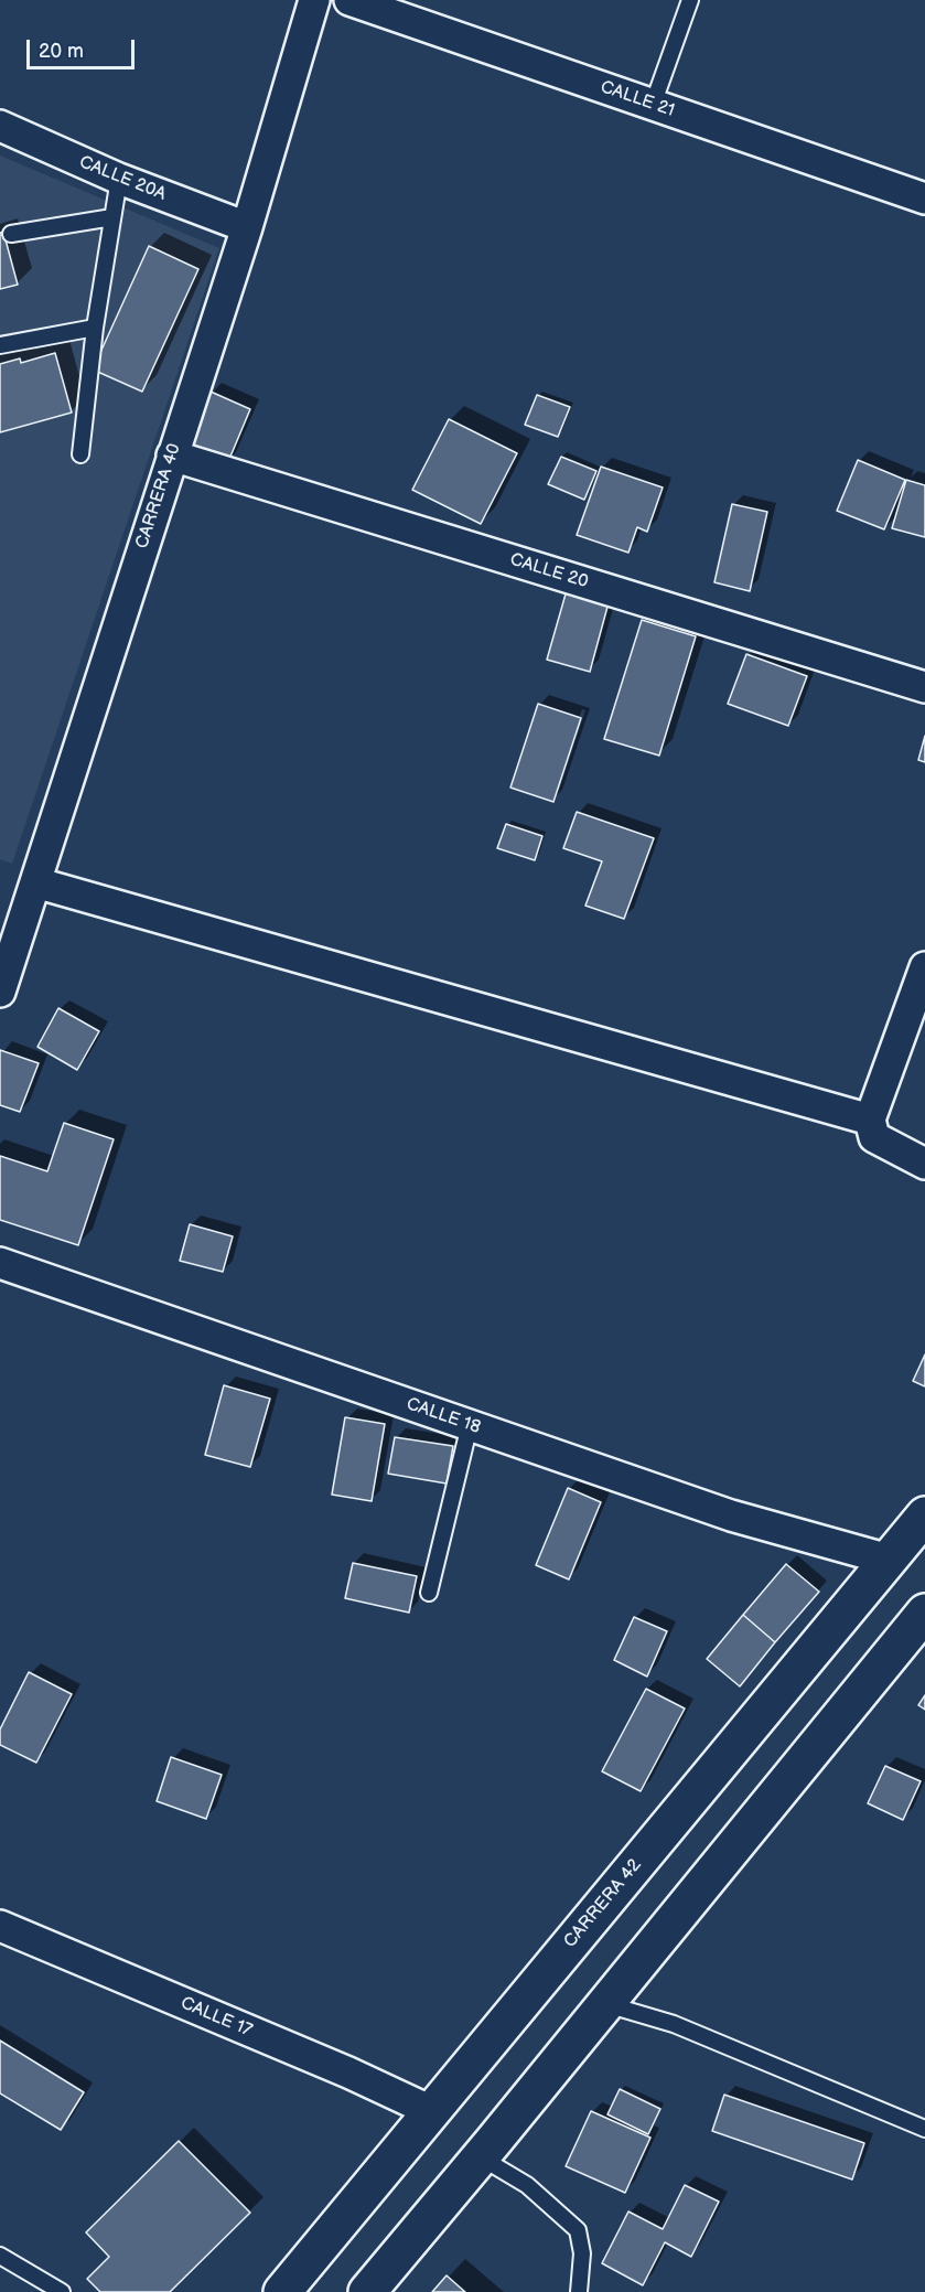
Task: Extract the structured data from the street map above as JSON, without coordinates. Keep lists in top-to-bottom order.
{
  "streets": {
    "highway": ["CARRERA 42"],
    "street": [
      "CALLE 21",
      "CALLE 20A",
      "CARRERA 40",
      "CALLE 20",
      "CALLE 18",
      "CALLE 17"
    ]
  },
  "crossings": [
    ["CALLE 20A", "CARRERA 40"],
    ["CARRERA 40", "CALLE 20"],
    ["CALLE 18", "CARRERA 42"],
    ["CARRERA 42", "CALLE 17"]
  ],
  "scale_bar": "20 m"
}
